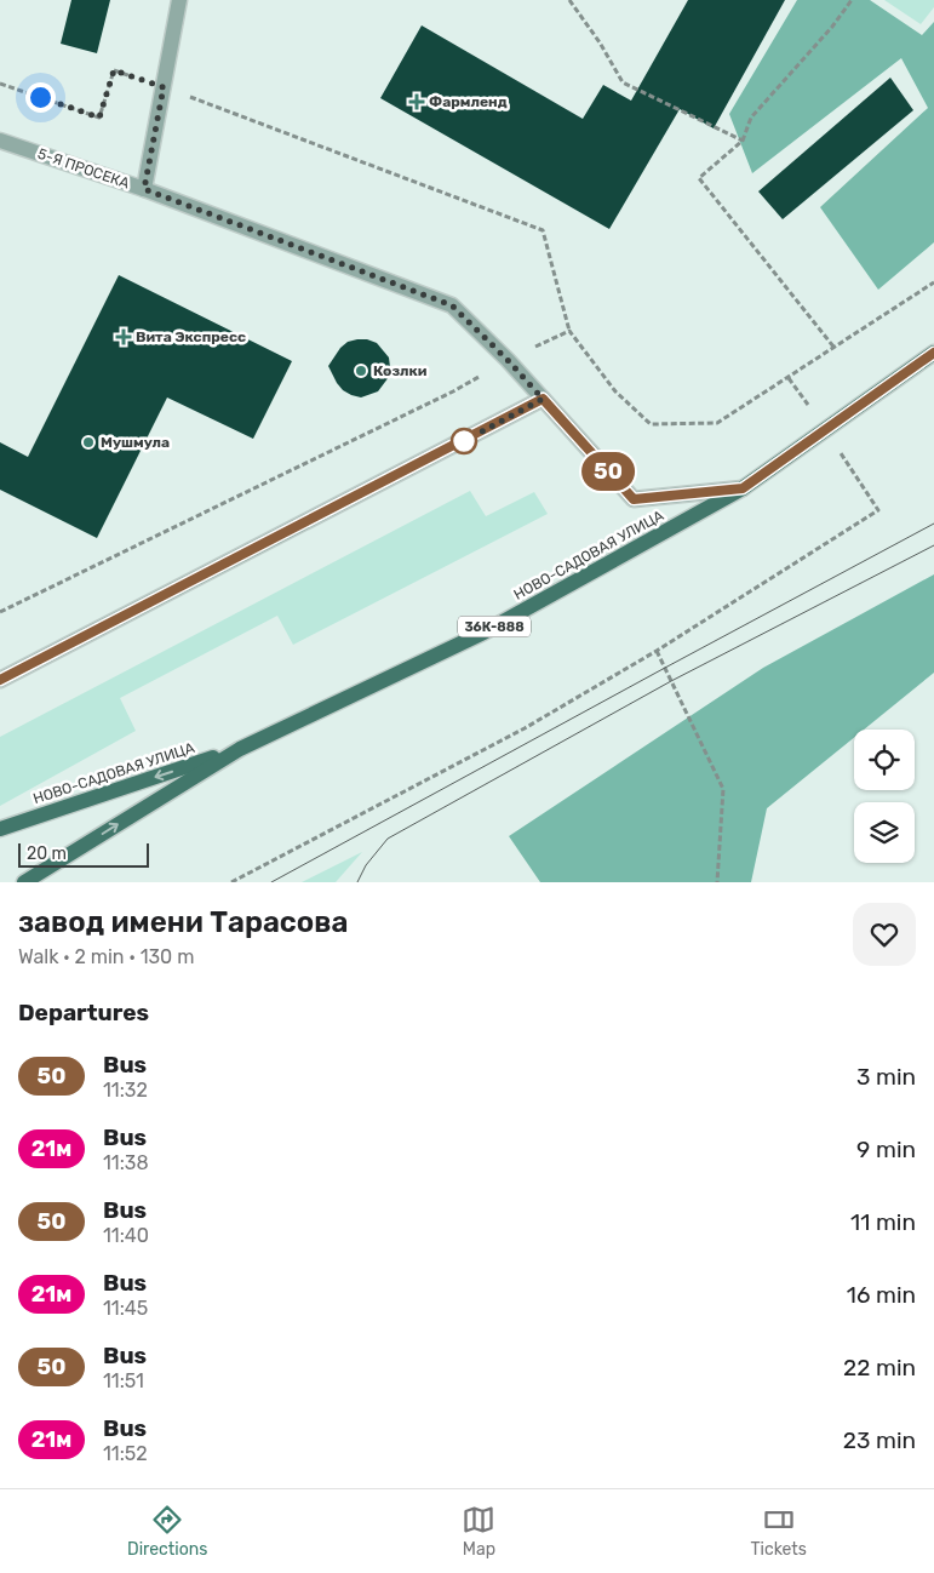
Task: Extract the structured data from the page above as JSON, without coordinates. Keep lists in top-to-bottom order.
{
  "streets": {
    "main road": ["НОВО-САДОВАЯ УЛИЦА", "36К-888"],
    "street": ["5-Я ПРОСЕКА"]
  },
  "crossings": [
    ["5-Я ПРОСЕКА", "НОВО-САДОВАЯ УЛИЦА"]
  ],
  "places": {
    "health": ["Фармленд", "Вита Экспресс"],
    "other": ["Козлки", "Мушмула"]
  },
  "lines": ["bus line 50"],
  "scale_bar": "20 m",
  "page": {
    "on_map": "50",
    "scale": "20 m",
    "heading": [
      ["завод имени Тарасова", "Walk · 2 min · 130 m"],
      "Departures"
    ],
    "list": [
      {
        "mark": "50",
        "name": "Bus",
        "note": "11:32",
        "value": "3 min"
      },
      {
        "mark": "21м",
        "name": "Bus",
        "note": "11:38",
        "value": "9 min"
      },
      {
        "mark": "50",
        "name": "Bus",
        "note": "11:40",
        "value": "11 min"
      },
      {
        "mark": "21м",
        "name": "Bus",
        "note": "11:45",
        "value": "16 min"
      },
      {
        "mark": "50",
        "name": "Bus",
        "note": "11:51",
        "value": "22 min"
      },
      {
        "mark": "21м",
        "name": "Bus",
        "note": "11:52",
        "value": "23 min"
      }
    ],
    "tabs": ["Directions", "Map", "Tickets"]
  }
}
